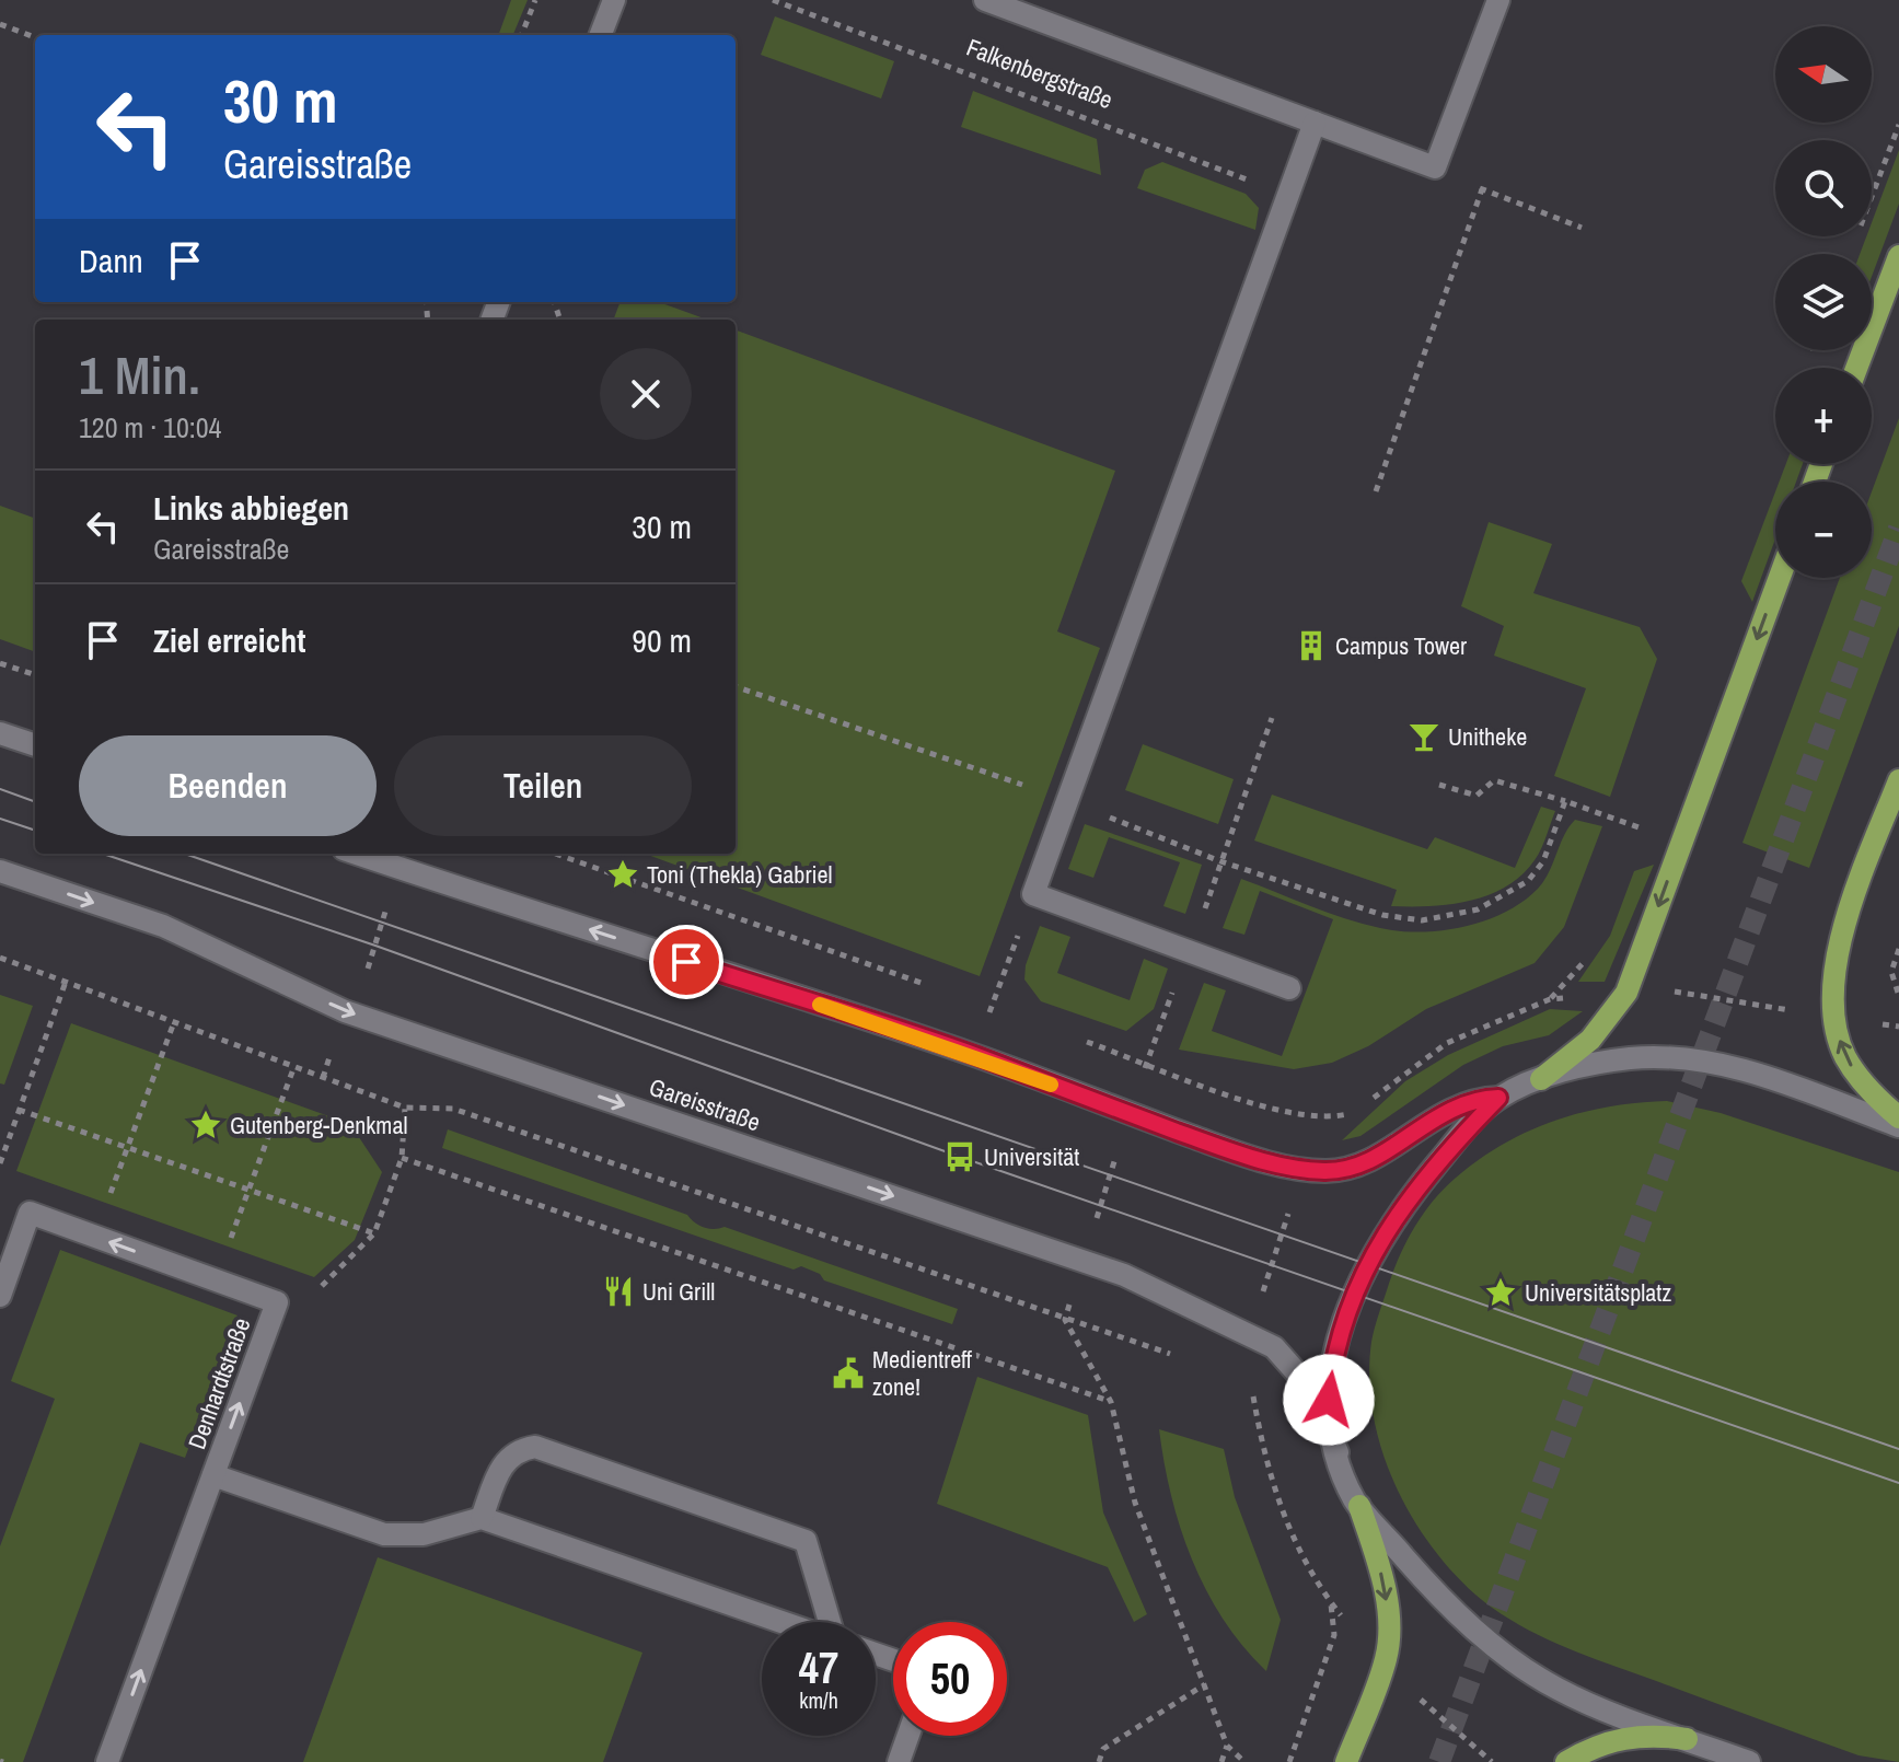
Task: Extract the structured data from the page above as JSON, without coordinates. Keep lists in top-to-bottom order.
{
  "streets": {
    "main road": ["Falkenbergstraße", "Gareisstraße", "Denhardtstraße"]
  },
  "one_way": ["Denhardtstraße"],
  "places": {
    "building": ["Campus Tower"],
    "bar": ["Unitheke"],
    "place": ["Toni (Thekla) Gabriel", "Gutenberg-Denkmal", "Universitätsplatz"],
    "bus stop": ["Universität"],
    "restaurant": ["Uni Grill"],
    "public building": ["Medientreff zone!"]
  },
  "north": "left",
  "page": {
    "map_buttons": ["+", "−"],
    "turn": ["30 m", "Gareisstraße"],
    "then": "Dann",
    "heading": ["1 Min.", "120 m · 10:04"],
    "list": [
      {
        "name": "Links abbiegen",
        "note": "Gareisstraße",
        "value": "30 m"
      },
      {
        "name": "Ziel erreicht",
        "value": "90 m"
      }
    ],
    "buttons": ["Beenden", "Teilen"],
    "speed": "47 km/h",
    "limit": "50"
  }
}
